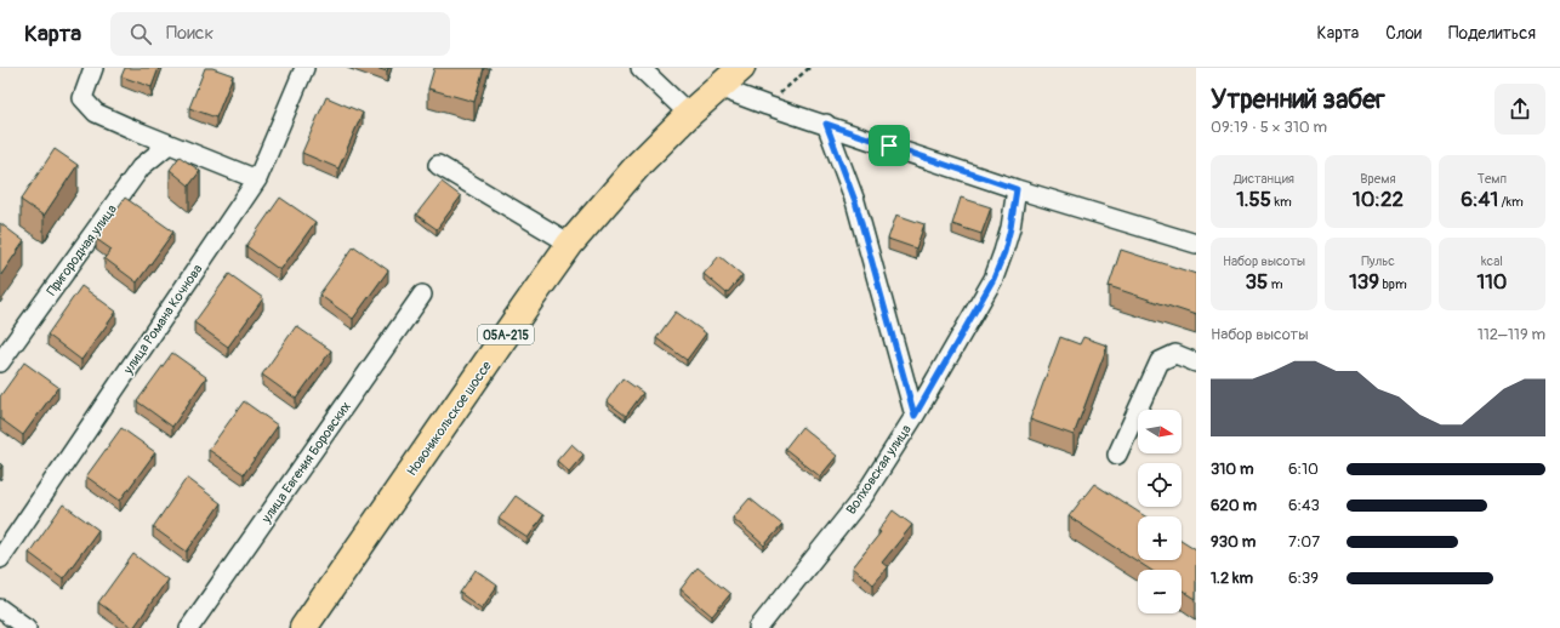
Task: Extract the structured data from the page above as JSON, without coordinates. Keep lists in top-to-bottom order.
{
  "streets": {
    "highway": ["05А-215", "Новоникольское шоссе"],
    "street": [
      "Пригородная улица",
      "улица Романа Кочнова",
      "улица Евгения Боровских",
      "Волховская улица"
    ]
  },
  "north": "right",
  "page": {
    "header": "Карта",
    "search": "Поиск",
    "nav": ["Карта", "Слои", "Поделиться"],
    "heading": ["Утренний забег", "09:19 · 5 × 310 m"],
    "stats": [
      ["Дистанция", "1.55 km"],
      ["Время", "10:22"],
      ["Темп", "6:41 /km"],
      ["Набор высоты", "35 m"],
      ["Пульс", "139 bpm"],
      ["kcal", "110"]
    ],
    "chart": ["Набор высоты", "112–119 m"],
    "map_buttons": ["+", "−"],
    "list": [
      {
        "name": "310 m",
        "note": "6:10"
      },
      {
        "name": "620 m",
        "note": "6:43"
      },
      {
        "name": "930 m",
        "note": "7:07"
      },
      {
        "name": "1.2 km",
        "note": "6:39"
      }
    ]
  }
}
